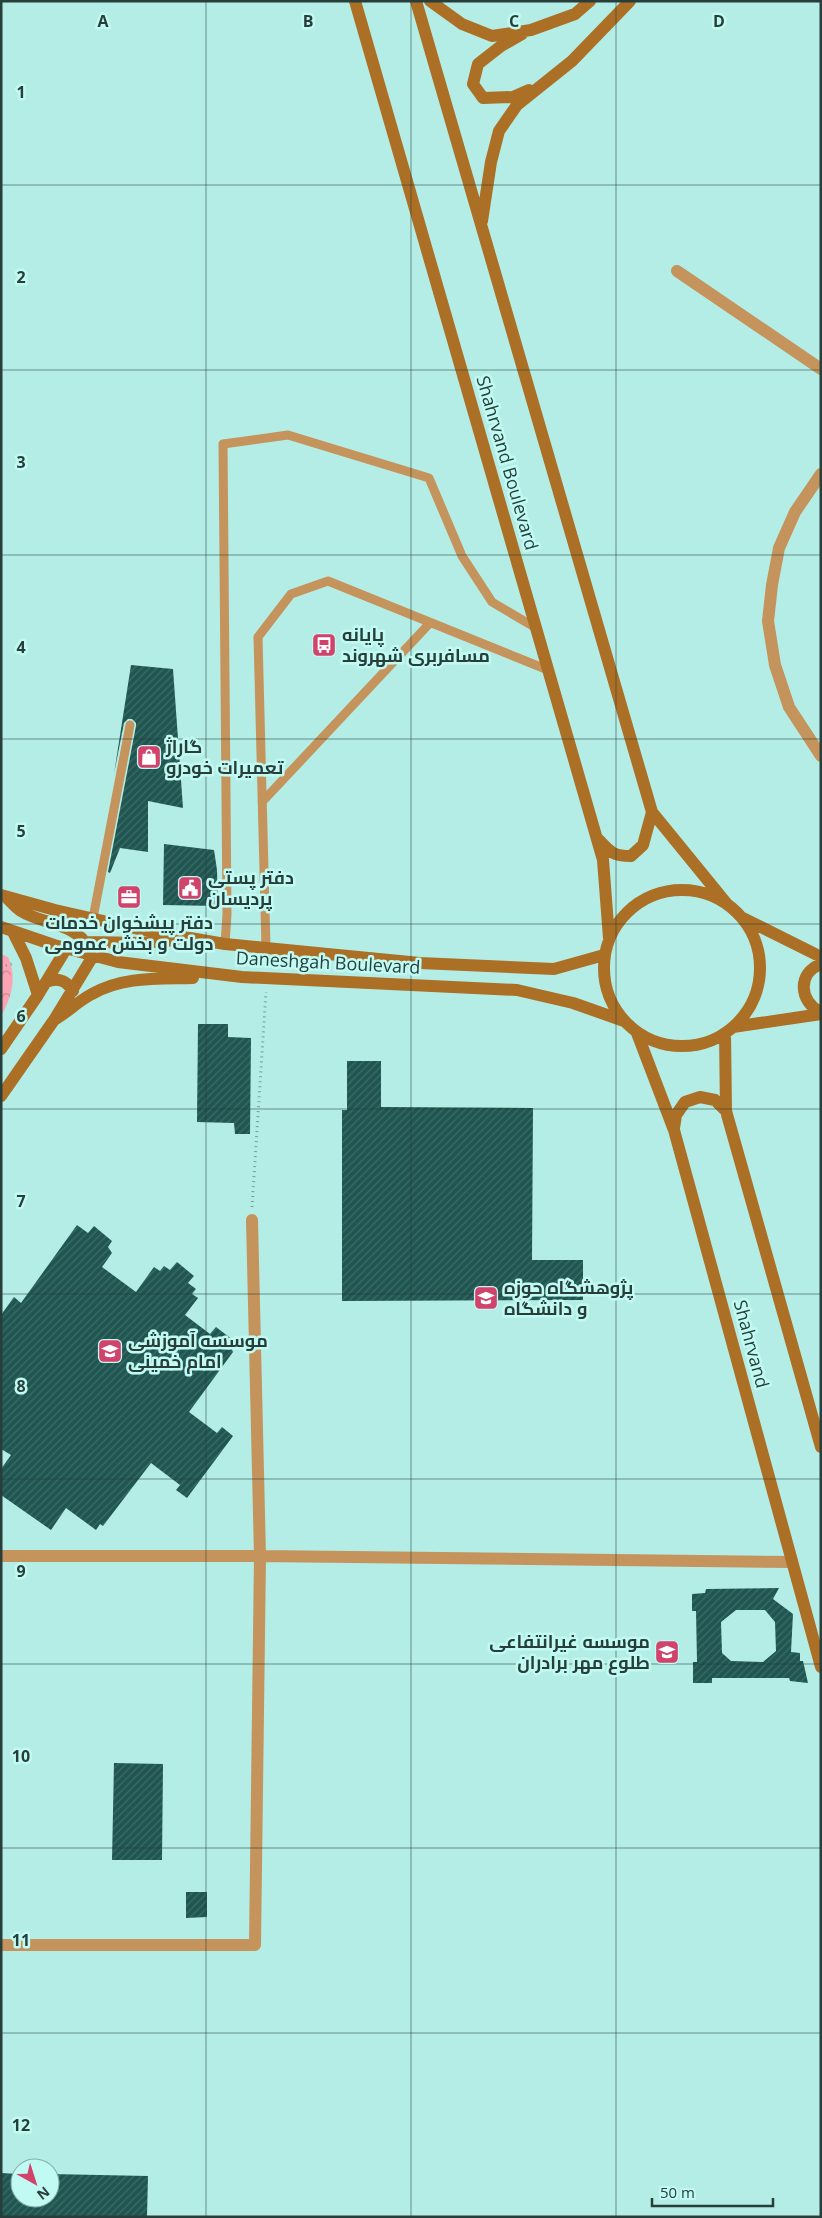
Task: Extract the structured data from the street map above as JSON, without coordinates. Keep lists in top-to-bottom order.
{
  "streets": {
    "main road": ["Shahrvand Boulevard", "Daneshgah Boulevard", "Shahrvand"]
  },
  "crossings": [
    ["Shahrvand Boulevard", "Daneshgah Boulevard"],
    ["Shahrvand Boulevard", "Shahrvand"],
    ["Daneshgah Boulevard", "Shahrvand"]
  ],
  "places": {
    "bus stop": ["پایانه مسافربری شهروند"],
    "shop": ["گاراژ تعمیرات خودرو"],
    "public building": ["دفتر پستی پردیسان"],
    "office": ["دفتر پیشخوان خدمات دولت و بخش عمومی"],
    "school or university": ["پژوهشگاه حوزه و دانشگاه", "موسسه آموزشی امام خمینی", "موسسه غیرانتفاعی طلوع مهر برادران"]
  },
  "scale_bar": "50 m",
  "north": "bottom right",
  "grid": {
    "columns": [
      "A",
      "B",
      "C",
      "D"
    ],
    "rows": [
      "1",
      "2",
      "3",
      "4",
      "5",
      "6",
      "7",
      "8",
      "9",
      "10",
      "11",
      "12"
    ]
  }
}
